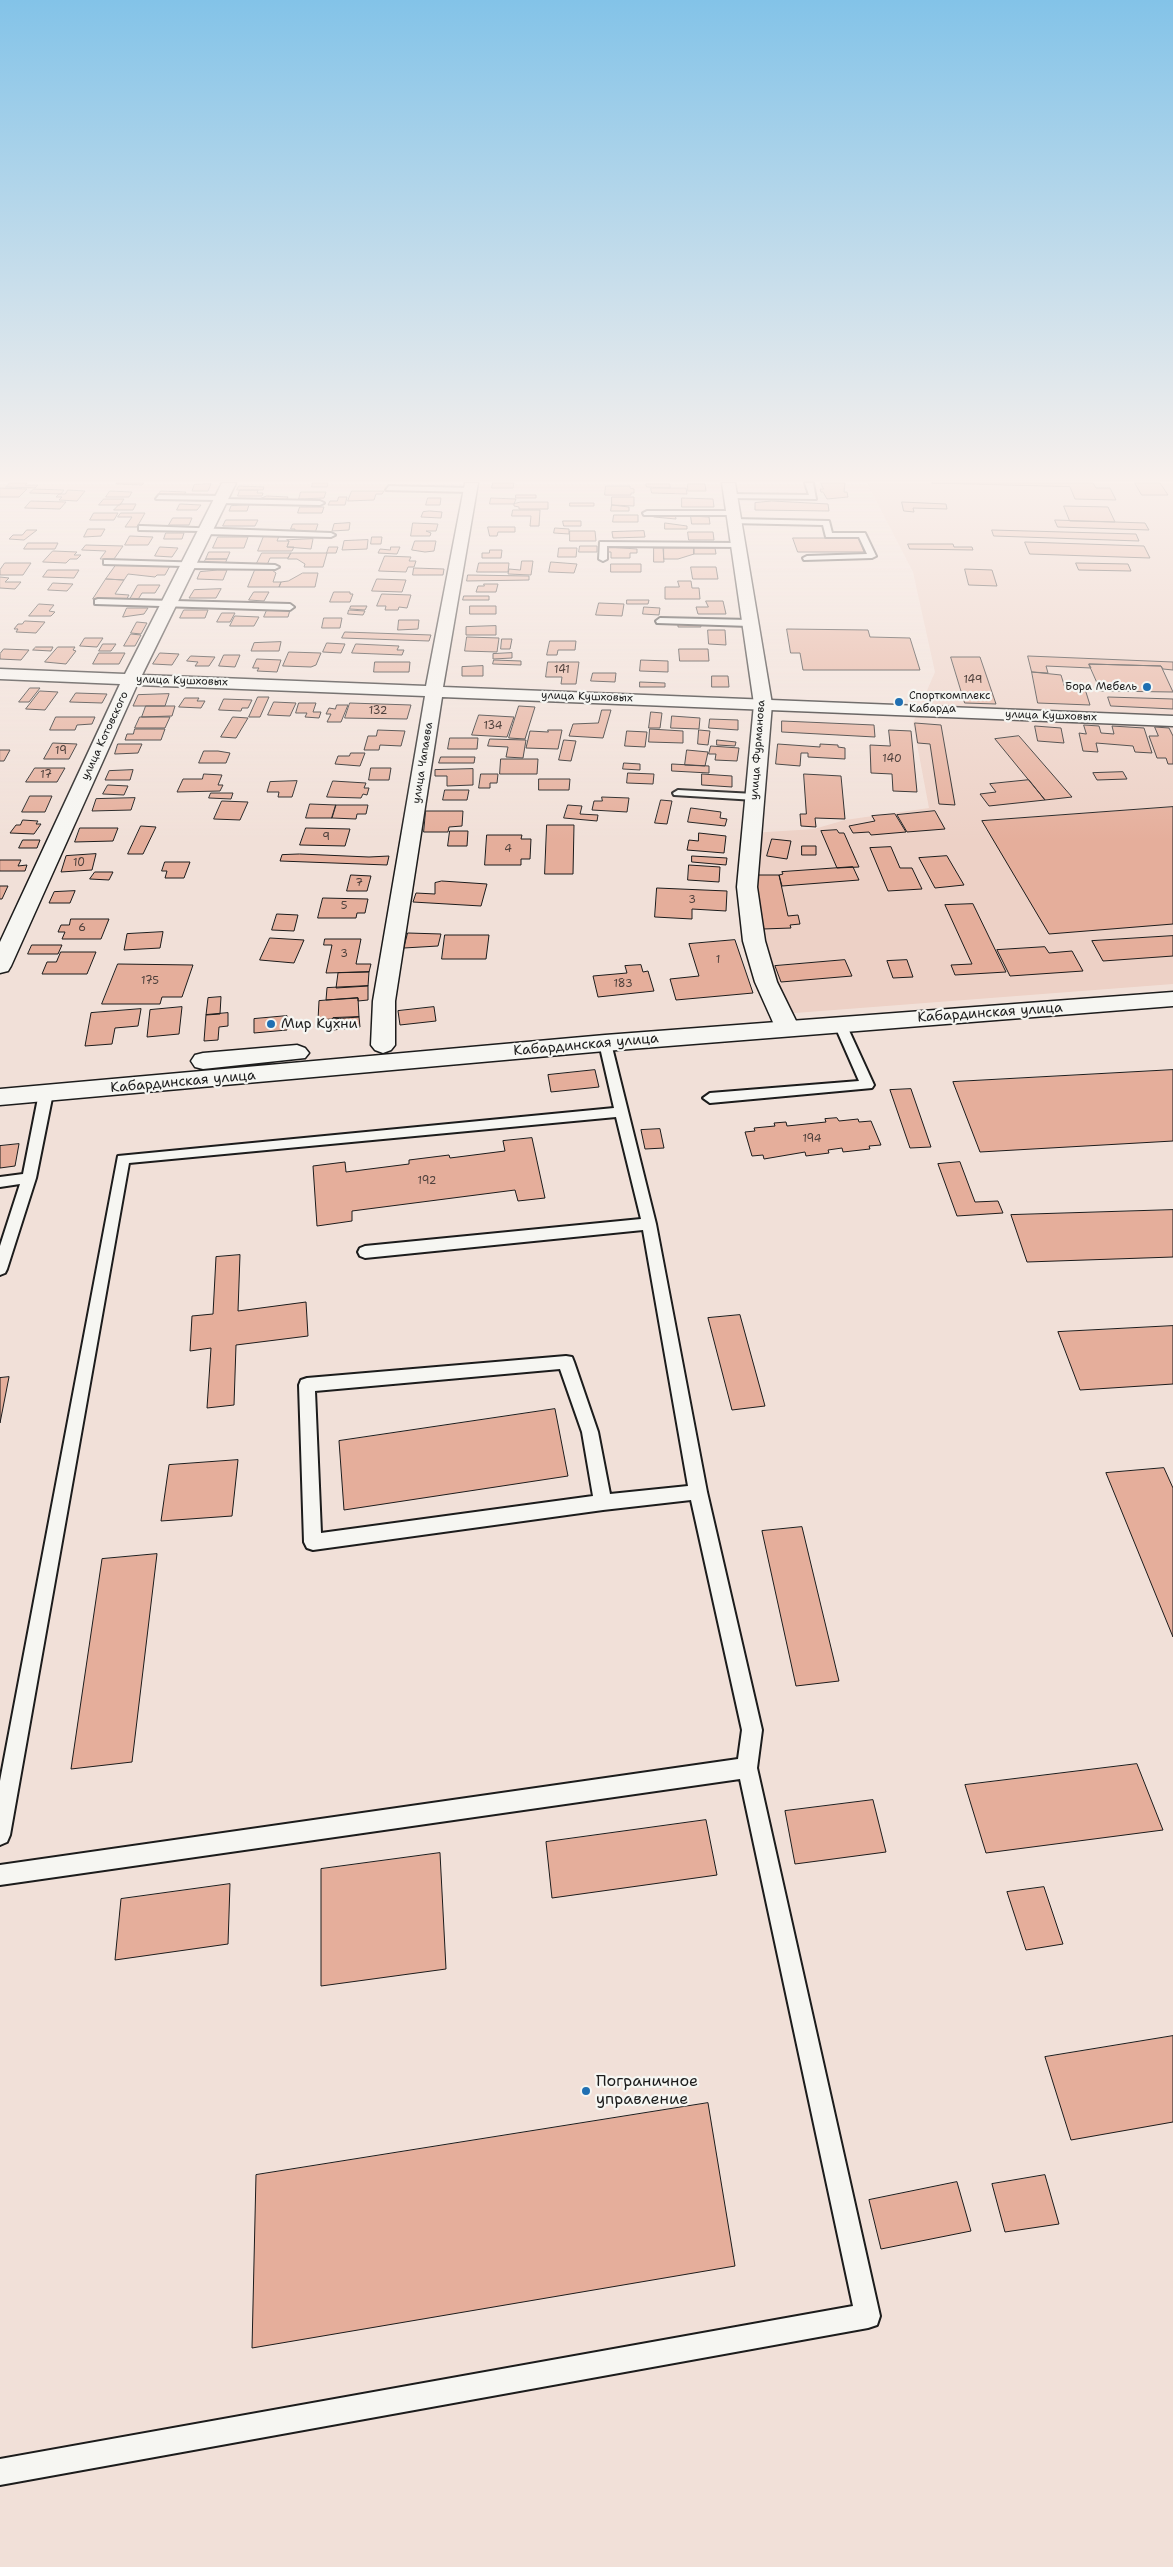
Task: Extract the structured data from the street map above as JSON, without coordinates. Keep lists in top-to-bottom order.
{
  "streets": {
    "street": [
      "улица Кушховых",
      "улица Котовского",
      "улица Фурманова",
      "улица Чапаева",
      "Кабардинская улица"
    ]
  },
  "crossings": [
    ["улица Кушховых", "улица Котовского"],
    ["улица Кушховых", "улица Фурманова"],
    ["улица Кушховых", "улица Чапаева"],
    ["улица Фурманова", "Кабардинская улица"],
    ["улица Чапаева", "Кабардинская улица"]
  ],
  "places": [
    "Бора Мебель",
    "Спорткомплекс Кабарда",
    "Мир Кухни",
    "Пограничное управление"
  ],
  "house_numbers": [
    "141",
    "149",
    "132",
    "134",
    "19",
    "140",
    "17",
    "9",
    "4",
    "10",
    "7",
    "3",
    "5",
    "6",
    "3",
    "1",
    "175",
    "183",
    "194",
    "192"
  ]
}
